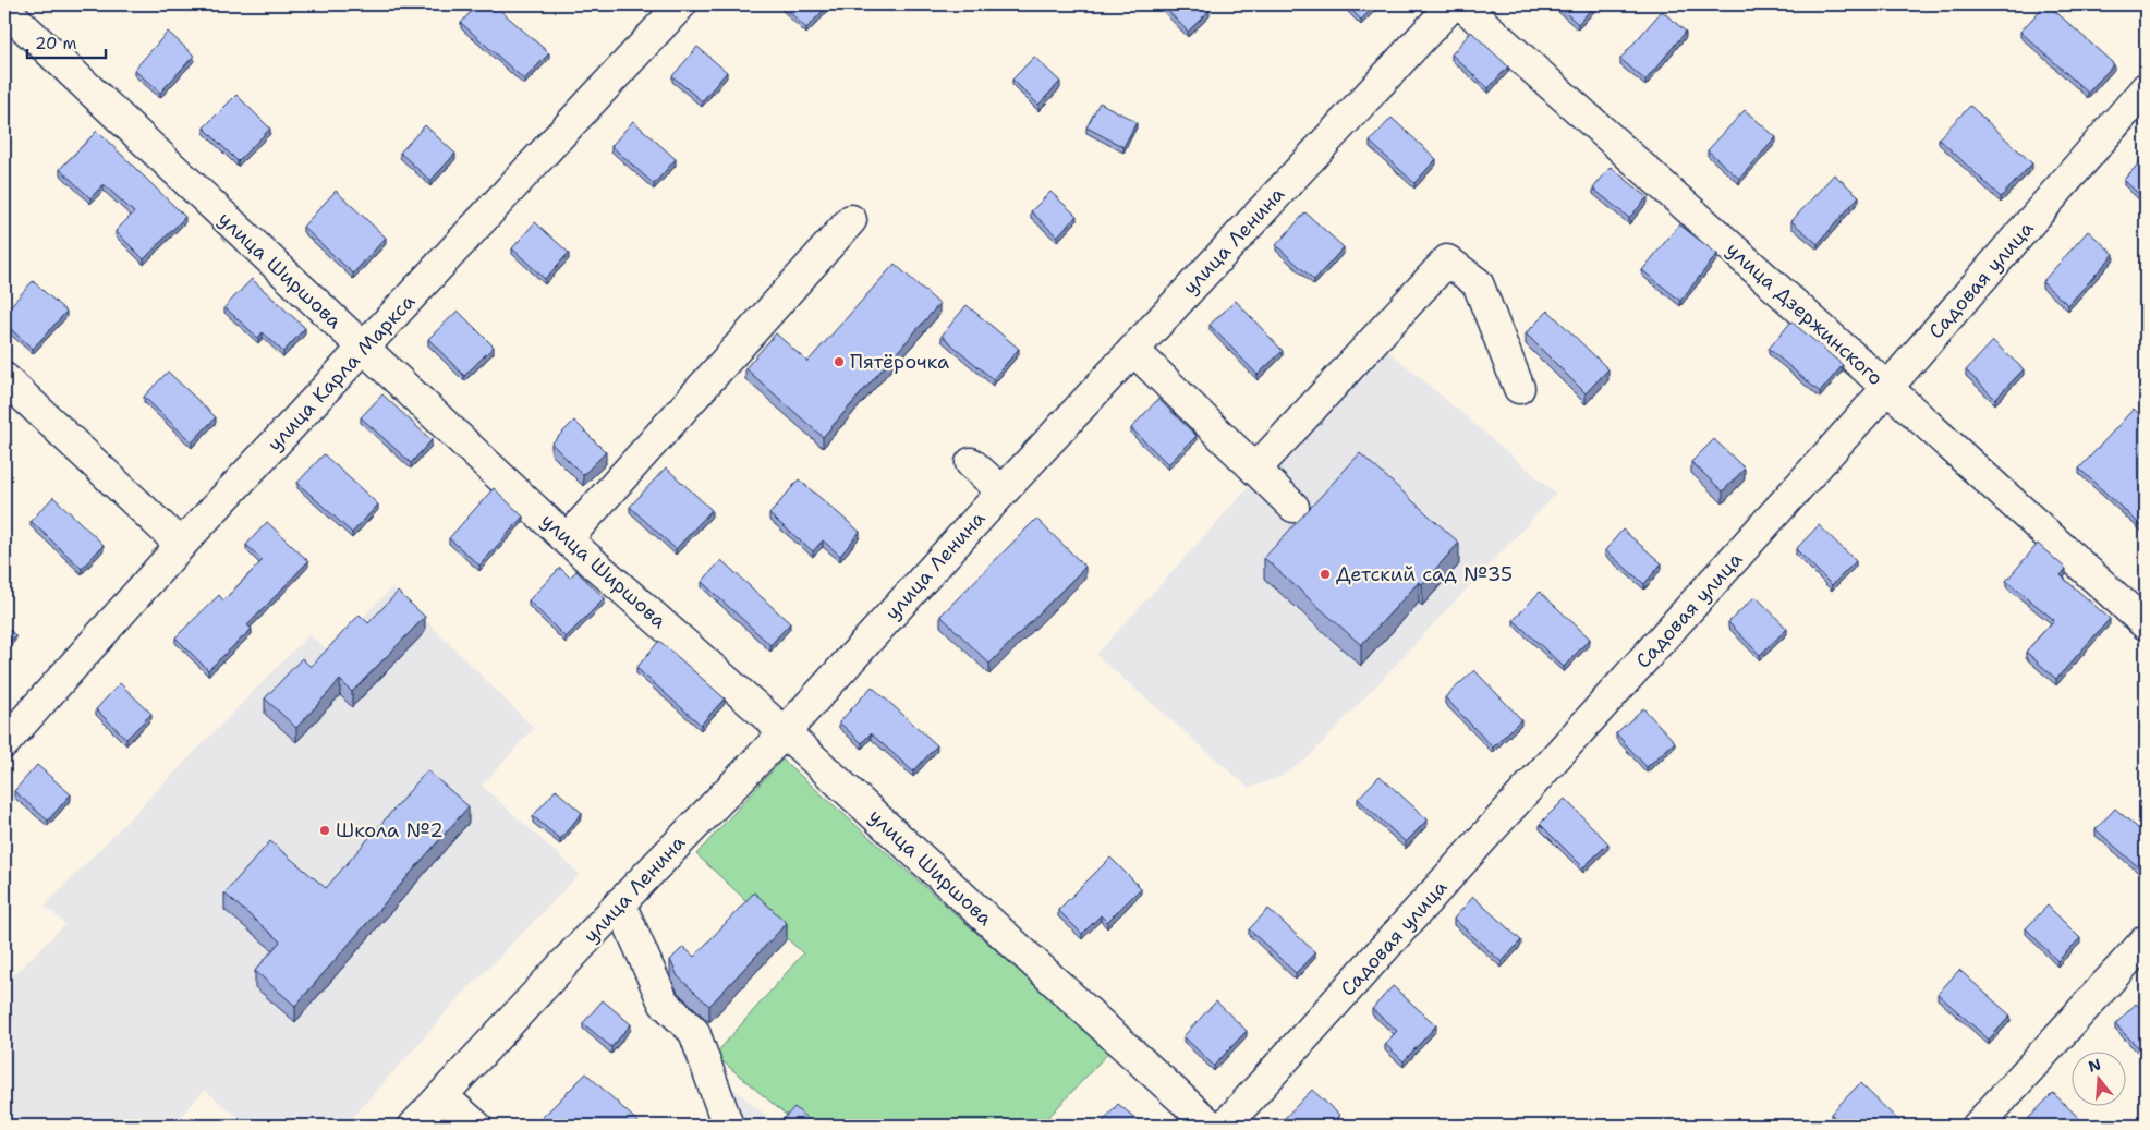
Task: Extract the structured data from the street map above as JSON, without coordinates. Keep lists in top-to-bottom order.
{
  "streets": {
    "street": [
      "улица Ленина",
      "улица Ширшова",
      "Садовая улица",
      "улица Дзержинского",
      "улица Карла Маркса"
    ]
  },
  "crossings": [
    ["улица Ленина", "улица Ширшова"],
    ["улица Ширшова", "улица Карла Маркса"],
    ["Садовая улица", "улица Дзержинского"]
  ],
  "places": ["Пятёрочка", "Детский сад №35", "Школа №2"],
  "scale_bar": "20 m",
  "north": "top"
}
